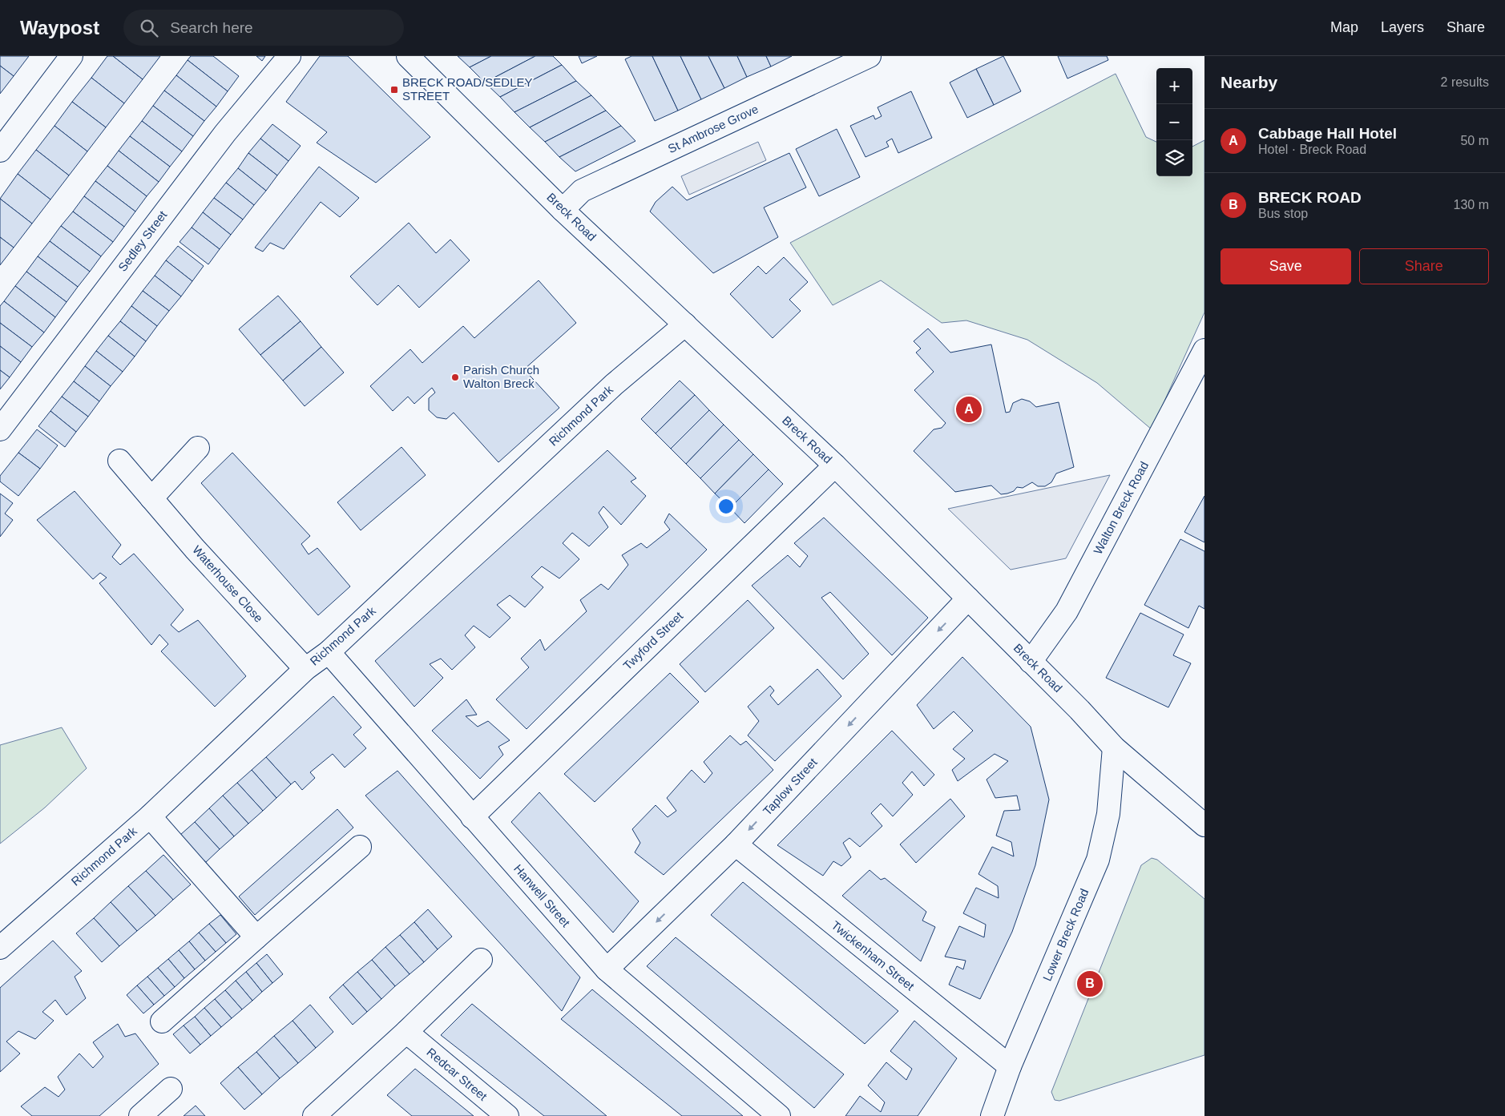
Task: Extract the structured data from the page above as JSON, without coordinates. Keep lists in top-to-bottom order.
{
  "streets": {
    "street": [
      "St Ambrose Grove",
      "Breck Road",
      "Sedley Street",
      "Richmond Park",
      "Walton Breck Road",
      "Waterhouse Close",
      "Twyford Street",
      "Taplow Street",
      "Hanwell Street",
      "Lower Breck Road",
      "Twickenham Street",
      "Redcar Street"
    ]
  },
  "crossings": [
    ["St Ambrose Grove", "Breck Road"],
    ["Breck Road", "Richmond Park"],
    ["Breck Road", "Walton Breck Road"],
    ["Breck Road", "Twyford Street"],
    ["Breck Road", "Taplow Street"],
    ["Breck Road", "Lower Breck Road"],
    ["Richmond Park", "Waterhouse Close"],
    ["Richmond Park", "Hanwell Street"],
    ["Twyford Street", "Hanwell Street"],
    ["Taplow Street", "Hanwell Street"],
    ["Taplow Street", "Twickenham Street"],
    ["Lower Breck Road", "Twickenham Street"]
  ],
  "one_way": ["Taplow Street"],
  "places": {
    "transit": ["BRECK ROAD/SEDLEY STREET"],
    "other": ["Parish Church Walton Breck"]
  },
  "page": {
    "header": "Waypost",
    "search": "Search here",
    "nav": ["Map", "Layers", "Share"],
    "heading": ["Nearby", "2 results"],
    "map_buttons": ["+", "−"],
    "list": [
      {
        "mark": "A",
        "name": "Cabbage Hall Hotel",
        "note": "Hotel · Breck Road",
        "value": "50 m"
      },
      {
        "mark": "B",
        "name": "BRECK ROAD",
        "note": "Bus stop",
        "value": "130 m"
      }
    ],
    "buttons": ["Save", "Share"],
    "pins": ["A", "B"]
  }
}
